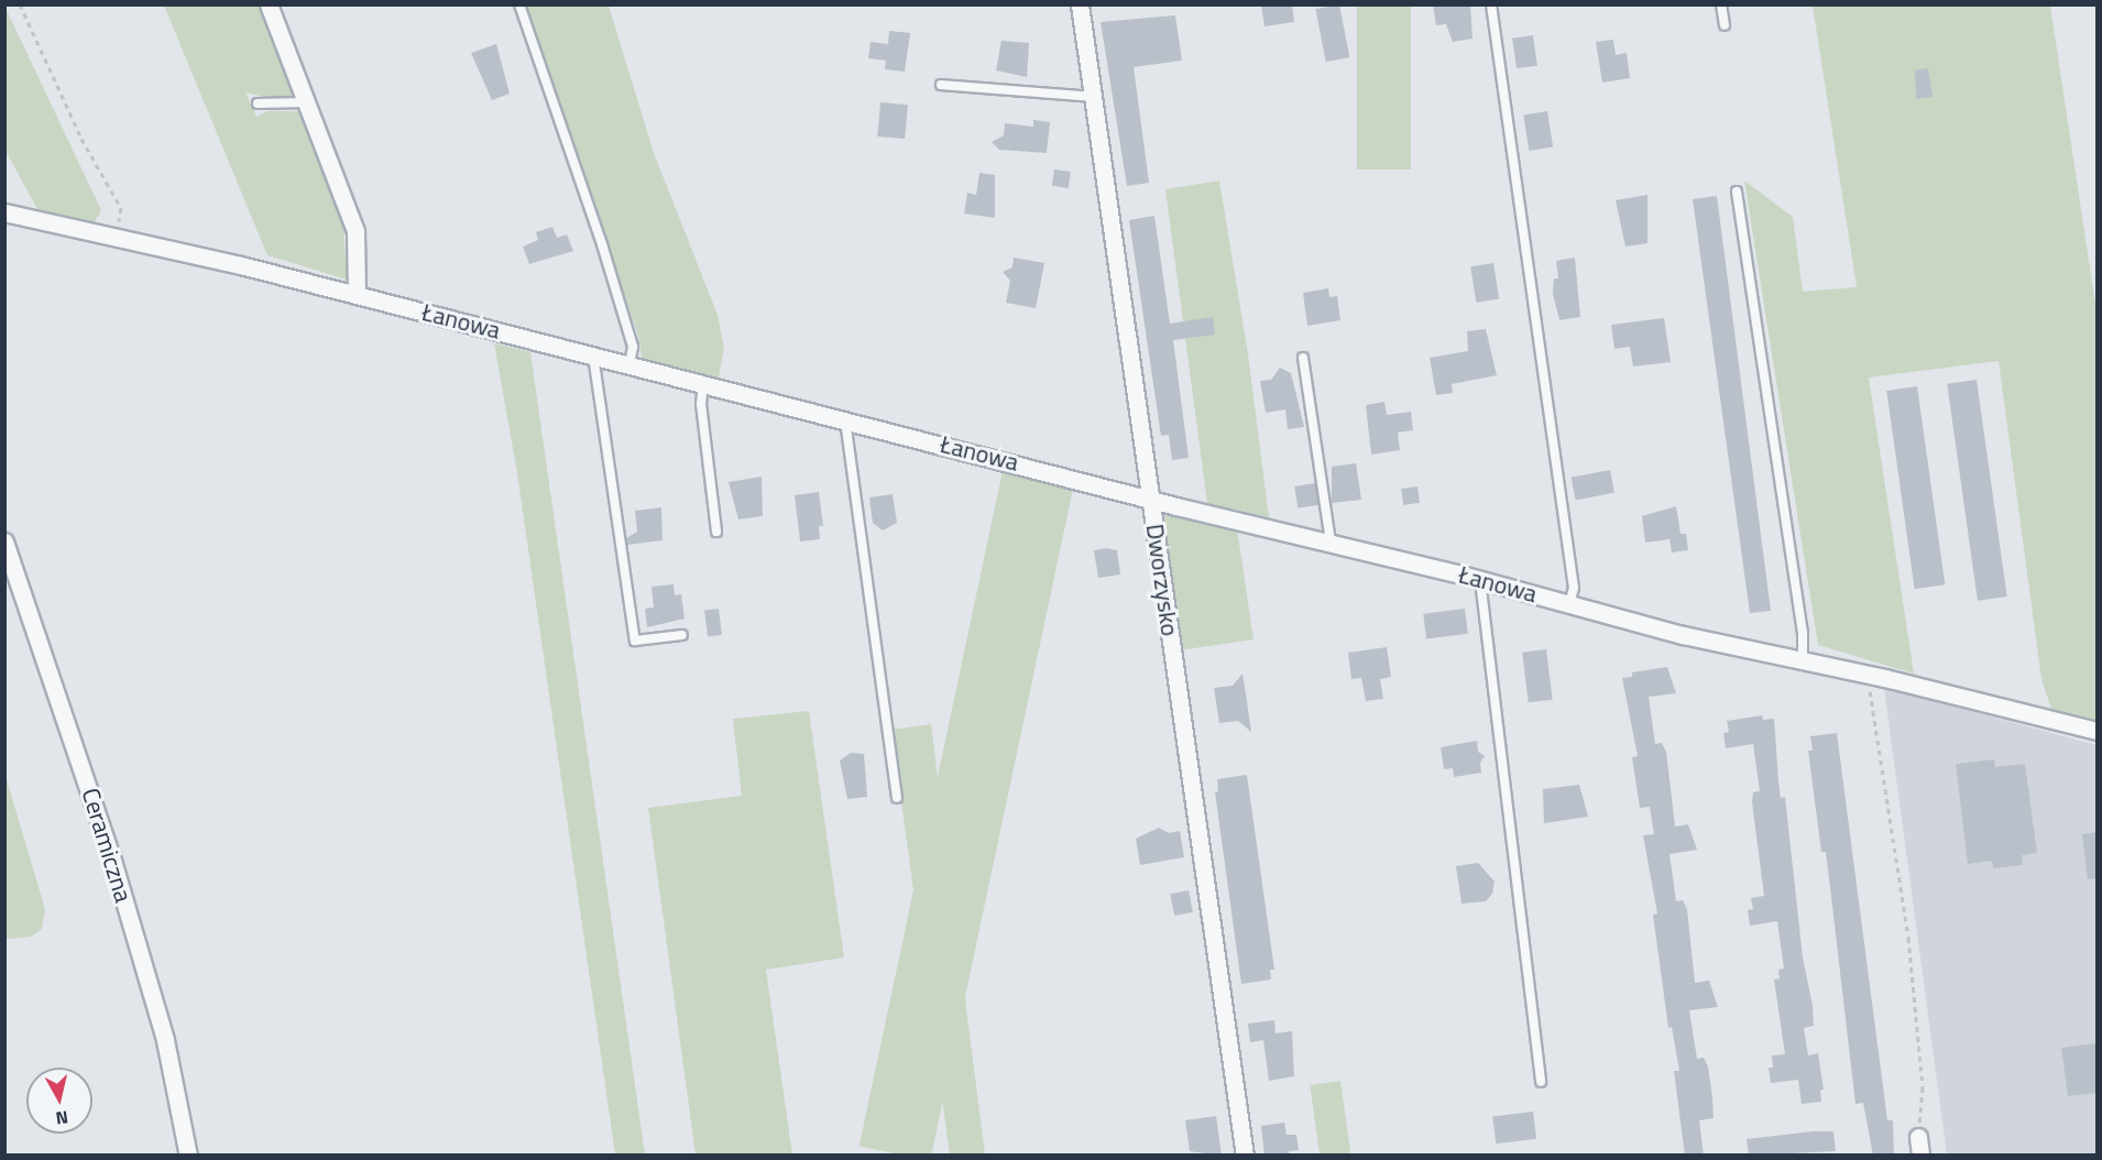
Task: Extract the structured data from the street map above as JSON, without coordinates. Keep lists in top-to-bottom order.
{
  "streets": {
    "street": ["Łanowa", "Dworzysko", "Ceramiczna"]
  },
  "crossings": [
    ["Łanowa", "Dworzysko"]
  ],
  "north": "bottom"
}
